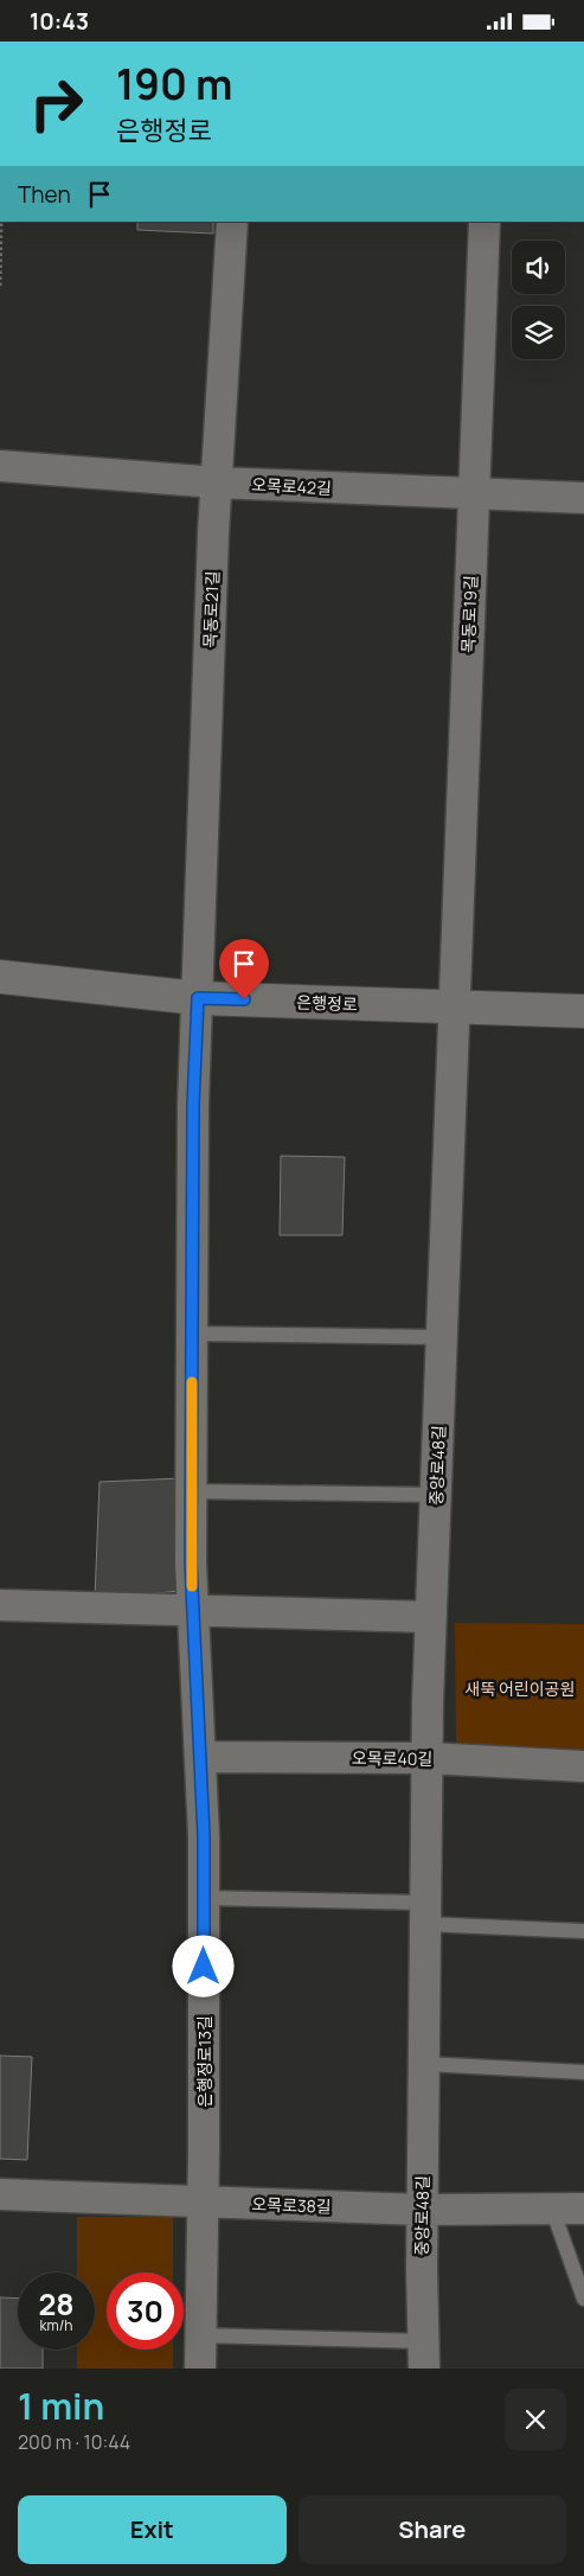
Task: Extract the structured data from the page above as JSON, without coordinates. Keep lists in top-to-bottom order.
{
  "streets": {
    "street": [
      "오목로42길",
      "목동로21길",
      "목동로19길",
      "은행정로",
      "중앙로48길",
      "오목로40길",
      "은행정로13길",
      "오목로38길"
    ]
  },
  "crossings": [
    ["오목로42길", "목동로21길"],
    ["오목로42길", "목동로19길"],
    ["목동로21길", "은행정로"],
    ["목동로21길", "은행정로13길"],
    ["목동로19길", "은행정로"],
    ["목동로19길", "중앙로48길"],
    ["은행정로", "중앙로48길"],
    ["은행정로", "은행정로13길"],
    ["중앙로48길", "오목로40길"],
    ["중앙로48길", "오목로38길"],
    ["오목로40길", "은행정로13길"],
    ["은행정로13길", "오목로38길"]
  ],
  "parks": ["새뚝 어린이공원"],
  "page": {
    "status": "10:43",
    "turn": ["190 m", "은행정로"],
    "then": "Then",
    "speed": "28 km/h",
    "limit": "30",
    "heading": ["1 min", "200 m · 10:44"],
    "buttons": ["Exit", "Share"]
  }
}
